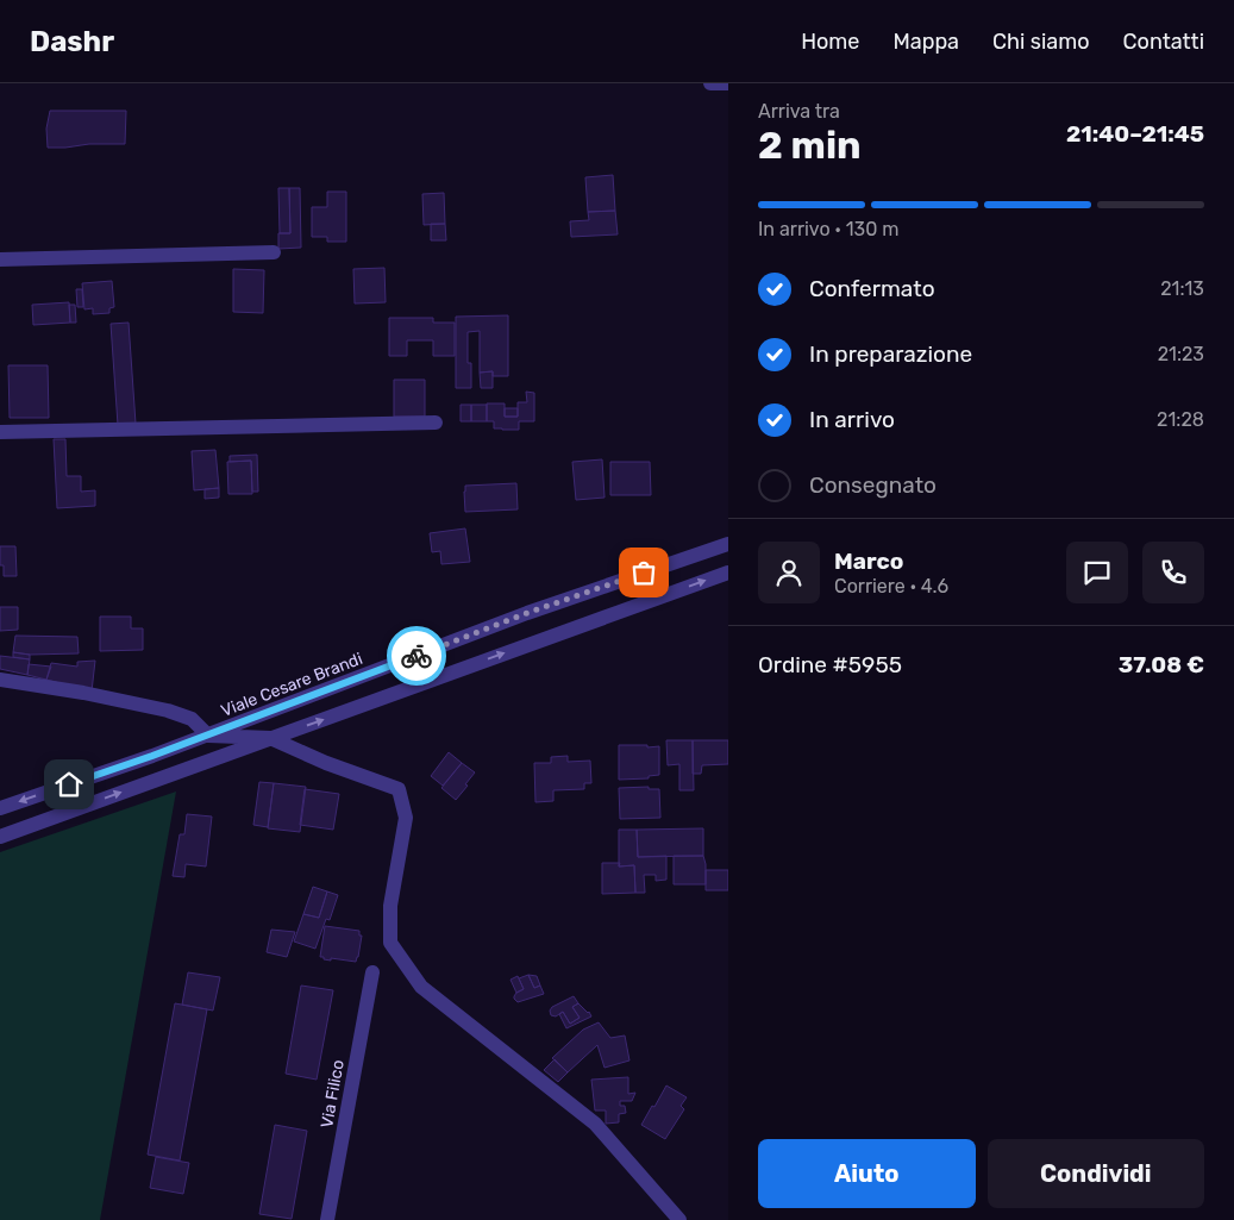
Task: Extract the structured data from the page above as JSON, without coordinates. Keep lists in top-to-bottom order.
{
  "streets": {
    "street": ["Viale Cesare Brandi", "Via Filico"]
  },
  "page": {
    "header": "Dashr",
    "nav": [
      "Home",
      "Mappa",
      "Chi siamo",
      "Contatti"
    ],
    "heading": ["2 min", "Arriva tra", "21:40–21:45"],
    "panel": [
      "Marco",
      "Corriere · 4.6",
      "Ordine #5955",
      "37.08 €"
    ],
    "bar": "In arrivo · 130 m",
    "list": [
      ["Confermato", "21:13"],
      ["In preparazione", "21:23"],
      ["In arrivo", "21:28"],
      "Consegnato"
    ],
    "buttons": ["Aiuto", "Condividi"]
  }
}
